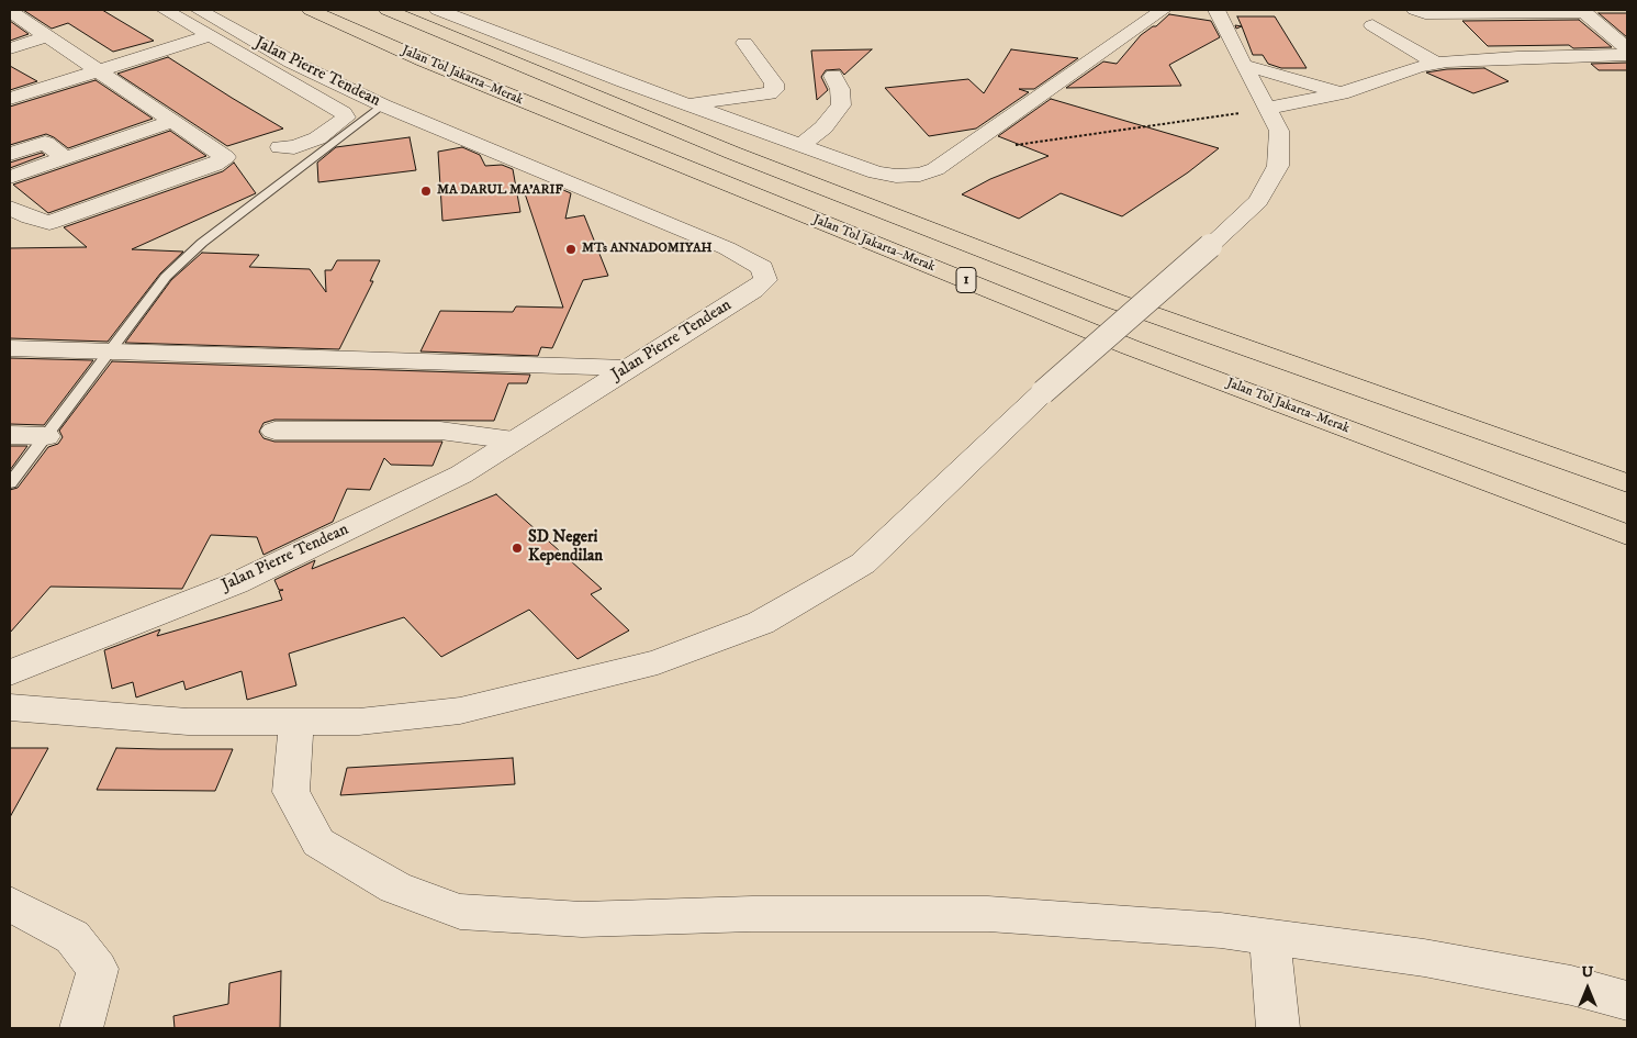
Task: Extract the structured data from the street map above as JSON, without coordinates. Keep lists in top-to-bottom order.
{
  "streets": {
    "highway": ["Jalan Tol Jakarta–Merak", "1"],
    "street": ["Jalan Pierre Tendean"]
  },
  "places": ["MA DARUL MA'ARIF", "MTs ANNADOMIYAH", "SD Negeri Kependilan"],
  "north": "top"
}
